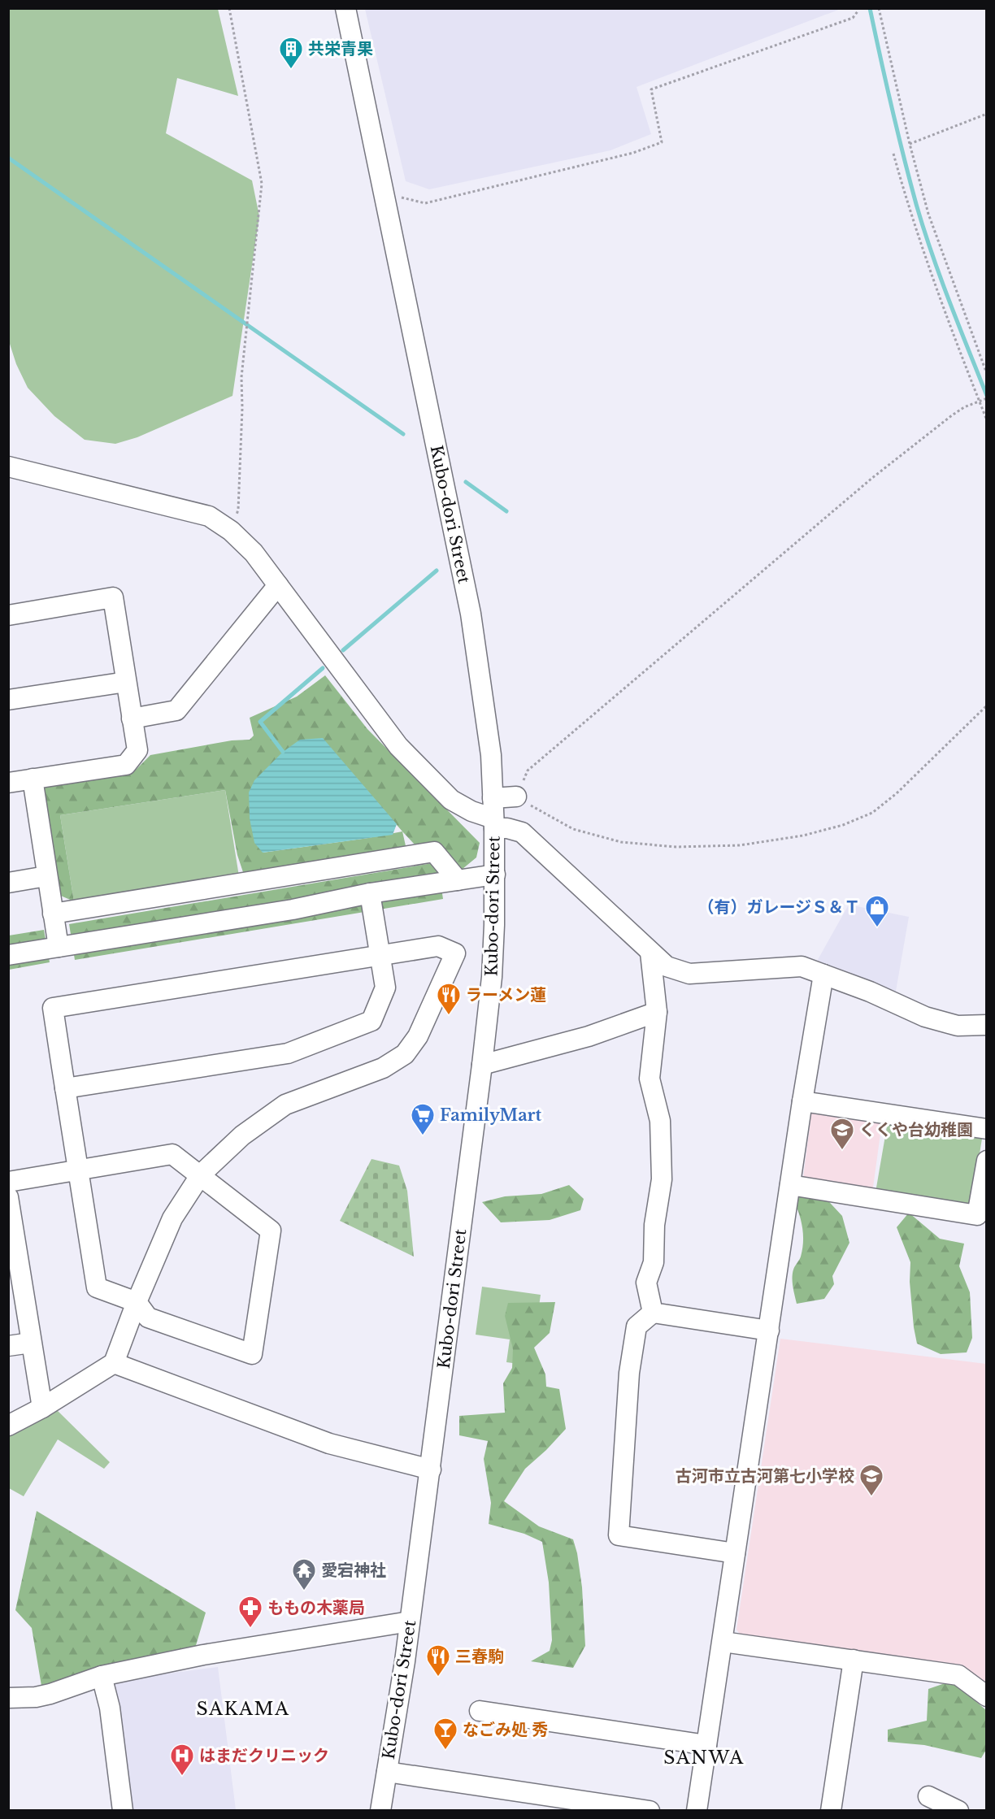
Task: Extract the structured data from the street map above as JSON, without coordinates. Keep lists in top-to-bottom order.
{
  "streets": {
    "street": ["Kubo-dori Street"]
  },
  "districts": ["SAKAMA", "SANWA"],
  "places": {
    "building": ["共栄青果"],
    "shop": ["（有）ガレージＳ＆Ｔ"],
    "restaurant": ["ラーメン蓮", "三春駒"],
    "supermarket": ["FamilyMart"],
    "school or university": ["くくや台幼稚園", "古河市立古河第七小学校"],
    "temple": ["愛宕神社"],
    "pharmacy": ["ももの木薬局"],
    "bar": ["なごみ処 秀"],
    "hospital": ["はまだクリニック"]
  }
}
